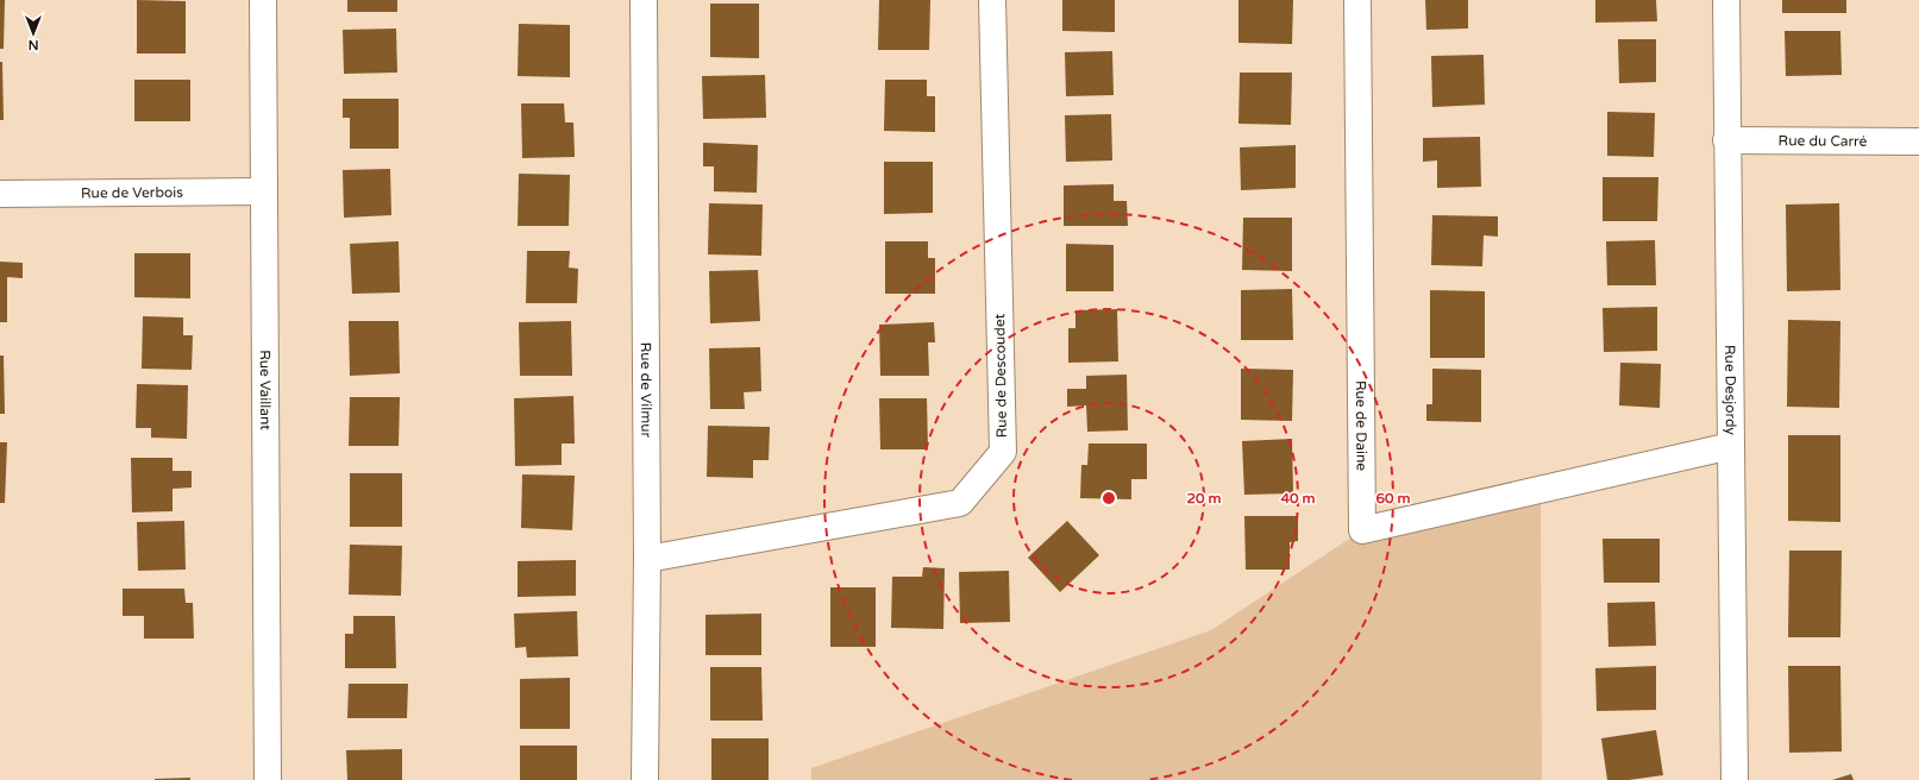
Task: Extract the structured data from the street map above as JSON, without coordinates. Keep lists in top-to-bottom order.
{
  "streets": {
    "street": [
      "Rue du Carré",
      "Rue de Verbois",
      "Rue de Descoudet",
      "Rue Vaillant",
      "Rue de Vilmur",
      "Rue Desjordy",
      "Rue de Daine"
    ]
  },
  "crossings": [
    ["Rue du Carré", "Rue Desjordy"],
    ["Rue de Verbois", "Rue Vaillant"],
    ["Rue de Descoudet", "Rue de Vilmur"],
    ["Rue Desjordy", "Rue de Daine"]
  ],
  "north": "bottom",
  "rings": ["20 m", "40 m", "60 m"]
}
